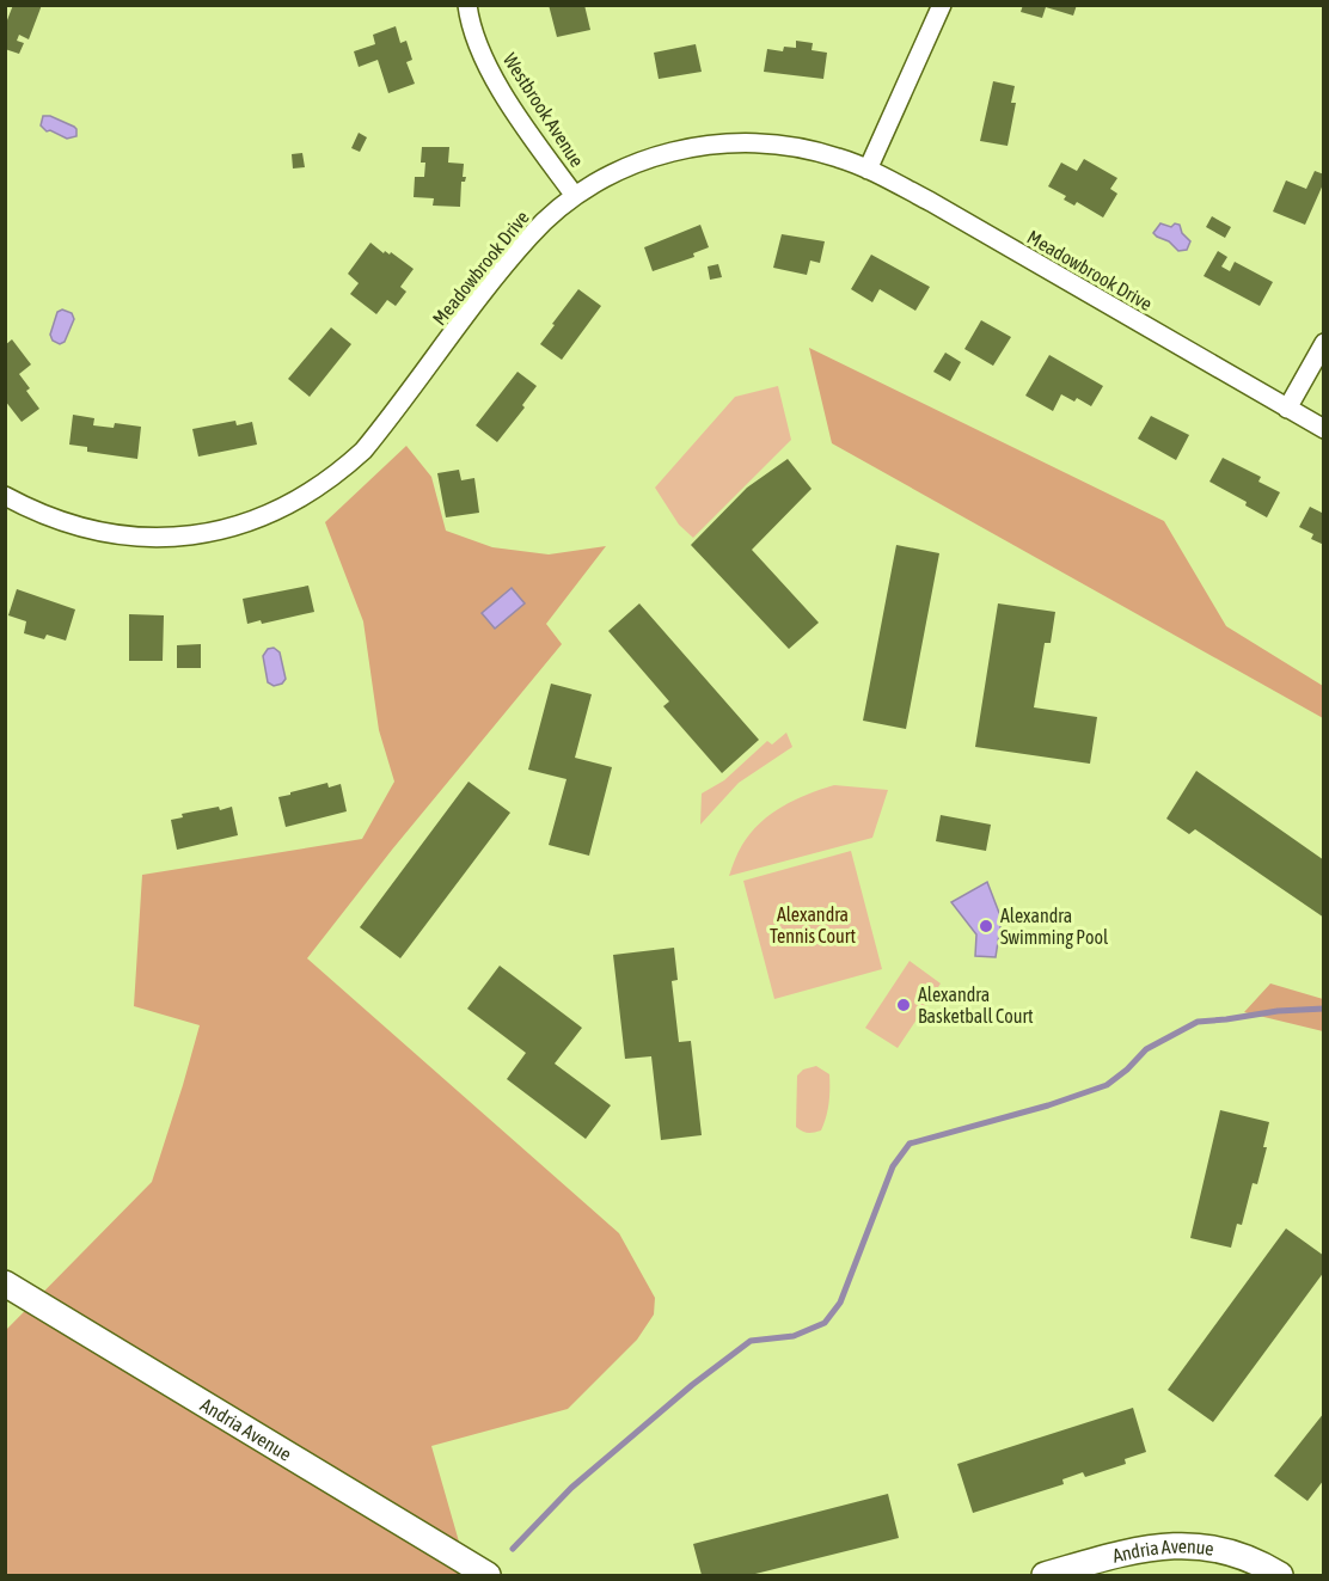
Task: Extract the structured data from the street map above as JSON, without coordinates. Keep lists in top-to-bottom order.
{
  "streets": {
    "street": ["Westbrook Avenue", "Meadowbrook Drive", "Andria Avenue"]
  },
  "crossings": [
    ["Westbrook Avenue", "Meadowbrook Drive"]
  ],
  "parks": ["Alexandra Tennis Court"],
  "places": ["Alexandra Swimming Pool", "Alexandra Basketball Court"]
}
